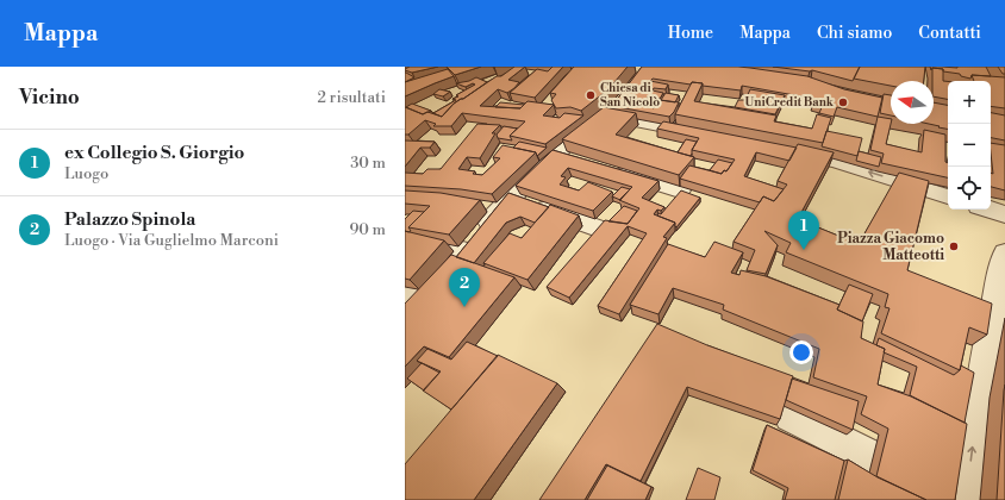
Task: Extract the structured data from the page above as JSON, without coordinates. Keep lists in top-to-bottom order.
{
  "places": ["Chiesa di San Nicolò", "UniCredit Bank", "Piazza Giacomo Matteotti"],
  "north": "left",
  "page": {
    "header": "Mappa",
    "nav": [
      "Home",
      "Mappa",
      "Chi siamo",
      "Contatti"
    ],
    "heading": ["Vicino", "2 risultati"],
    "map_buttons": ["+", "−"],
    "list": [
      {
        "mark": "1",
        "name": "ex Collegio S. Giorgio",
        "note": "Luogo",
        "value": "30 m"
      },
      {
        "mark": "2",
        "name": "Palazzo Spinola",
        "note": "Luogo · Via Guglielmo Marconi",
        "value": "90 m"
      }
    ],
    "pins": ["1", "2"]
  }
}
